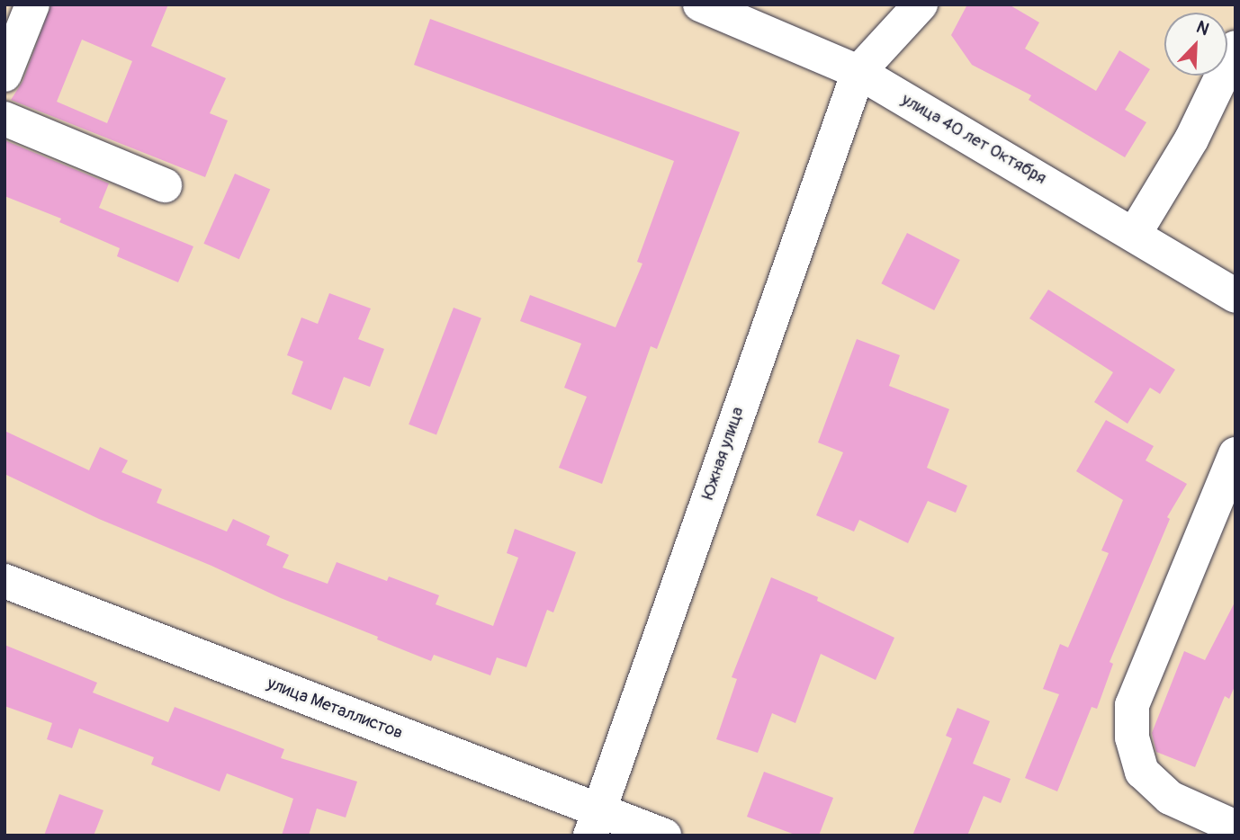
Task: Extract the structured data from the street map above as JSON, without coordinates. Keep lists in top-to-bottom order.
{
  "streets": {
    "street": ["улица 40 лет Октября", "Южная улица", "улица Металлистов"]
  },
  "crossings": [
    ["улица 40 лет Октября", "Южная улица"],
    ["Южная улица", "улица Металлистов"]
  ],
  "north": "top right"
}
